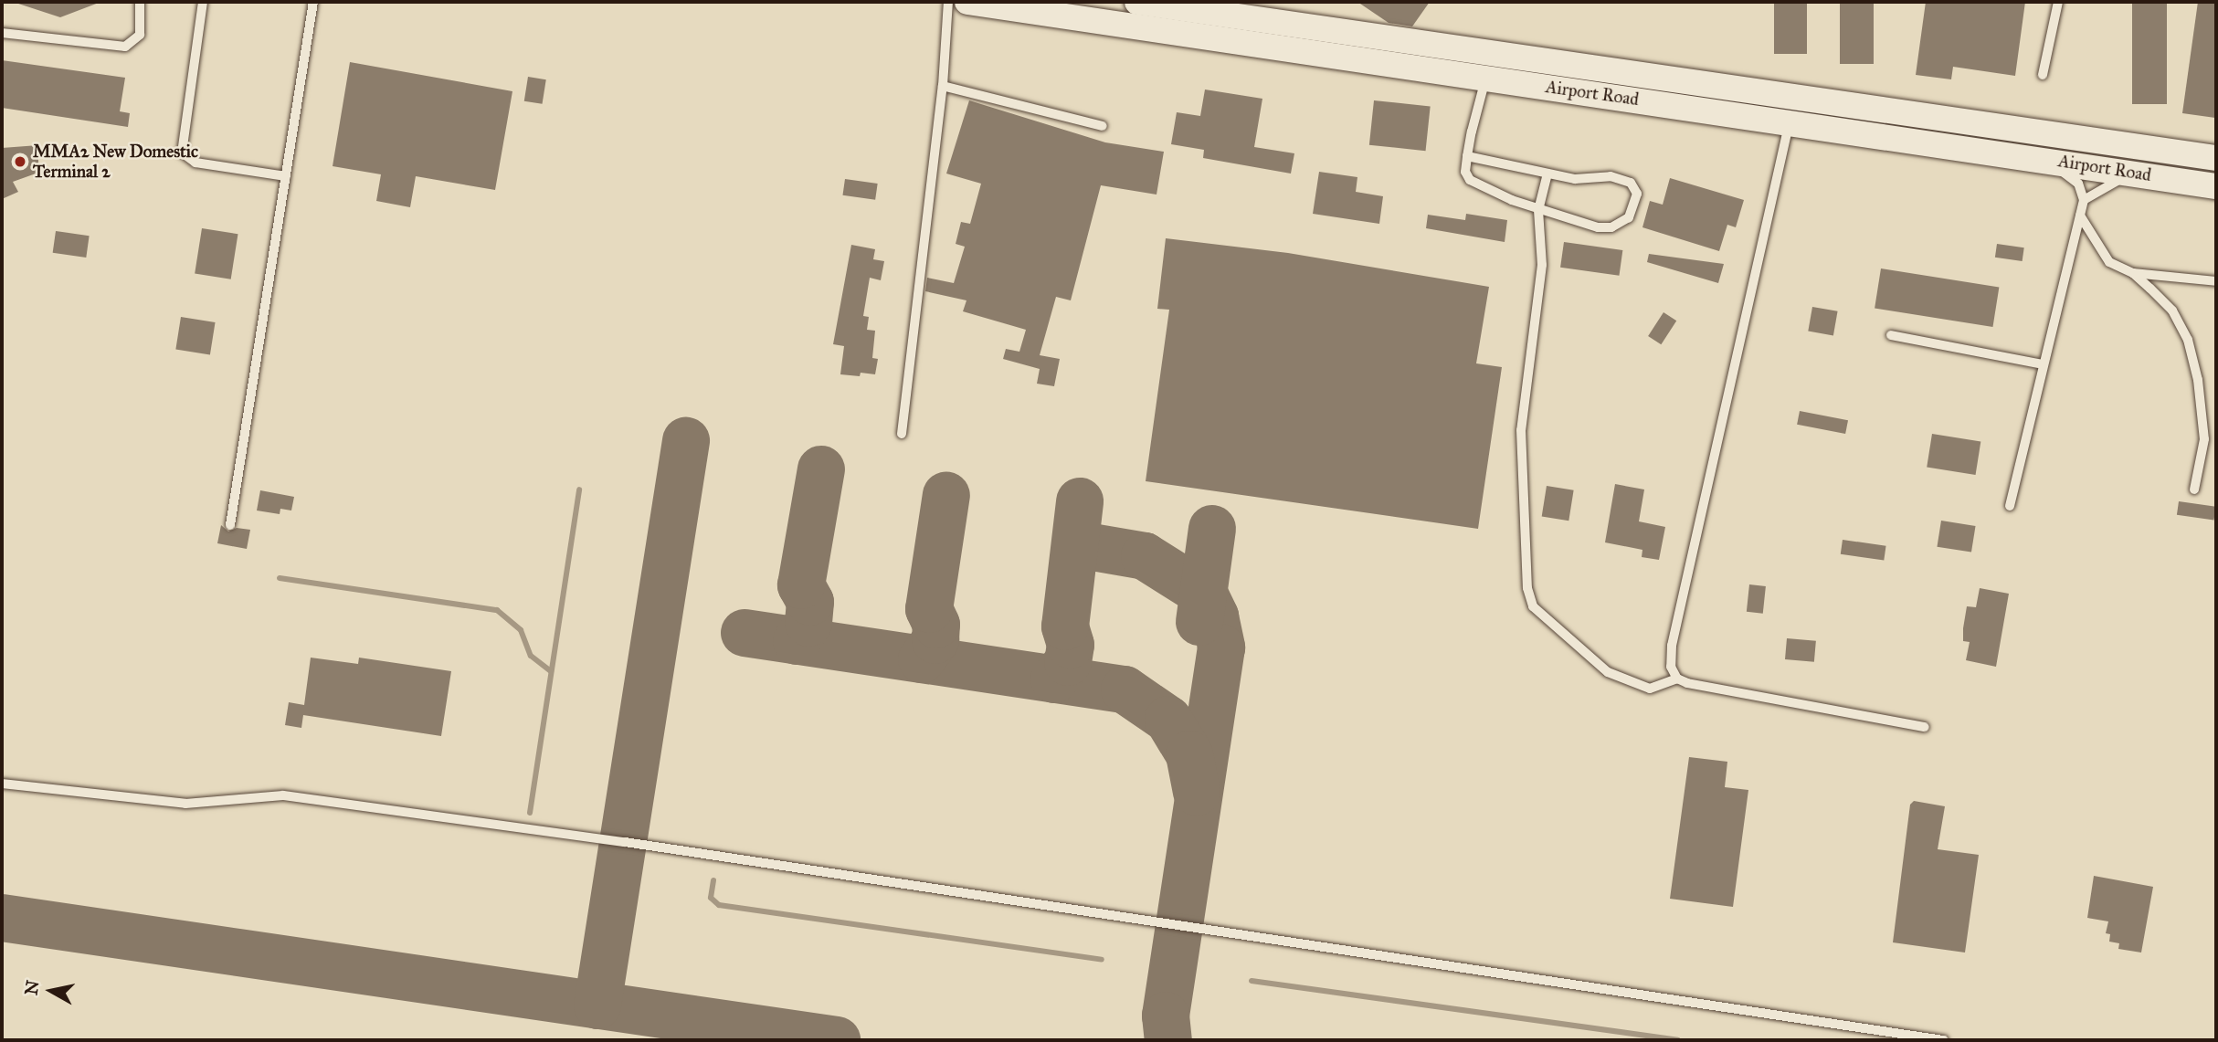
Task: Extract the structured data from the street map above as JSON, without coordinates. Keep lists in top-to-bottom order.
{
  "streets": {
    "main road": ["Airport Road"]
  },
  "places": ["MMA2 New Domestic Terminal 2"],
  "north": "left"
}
